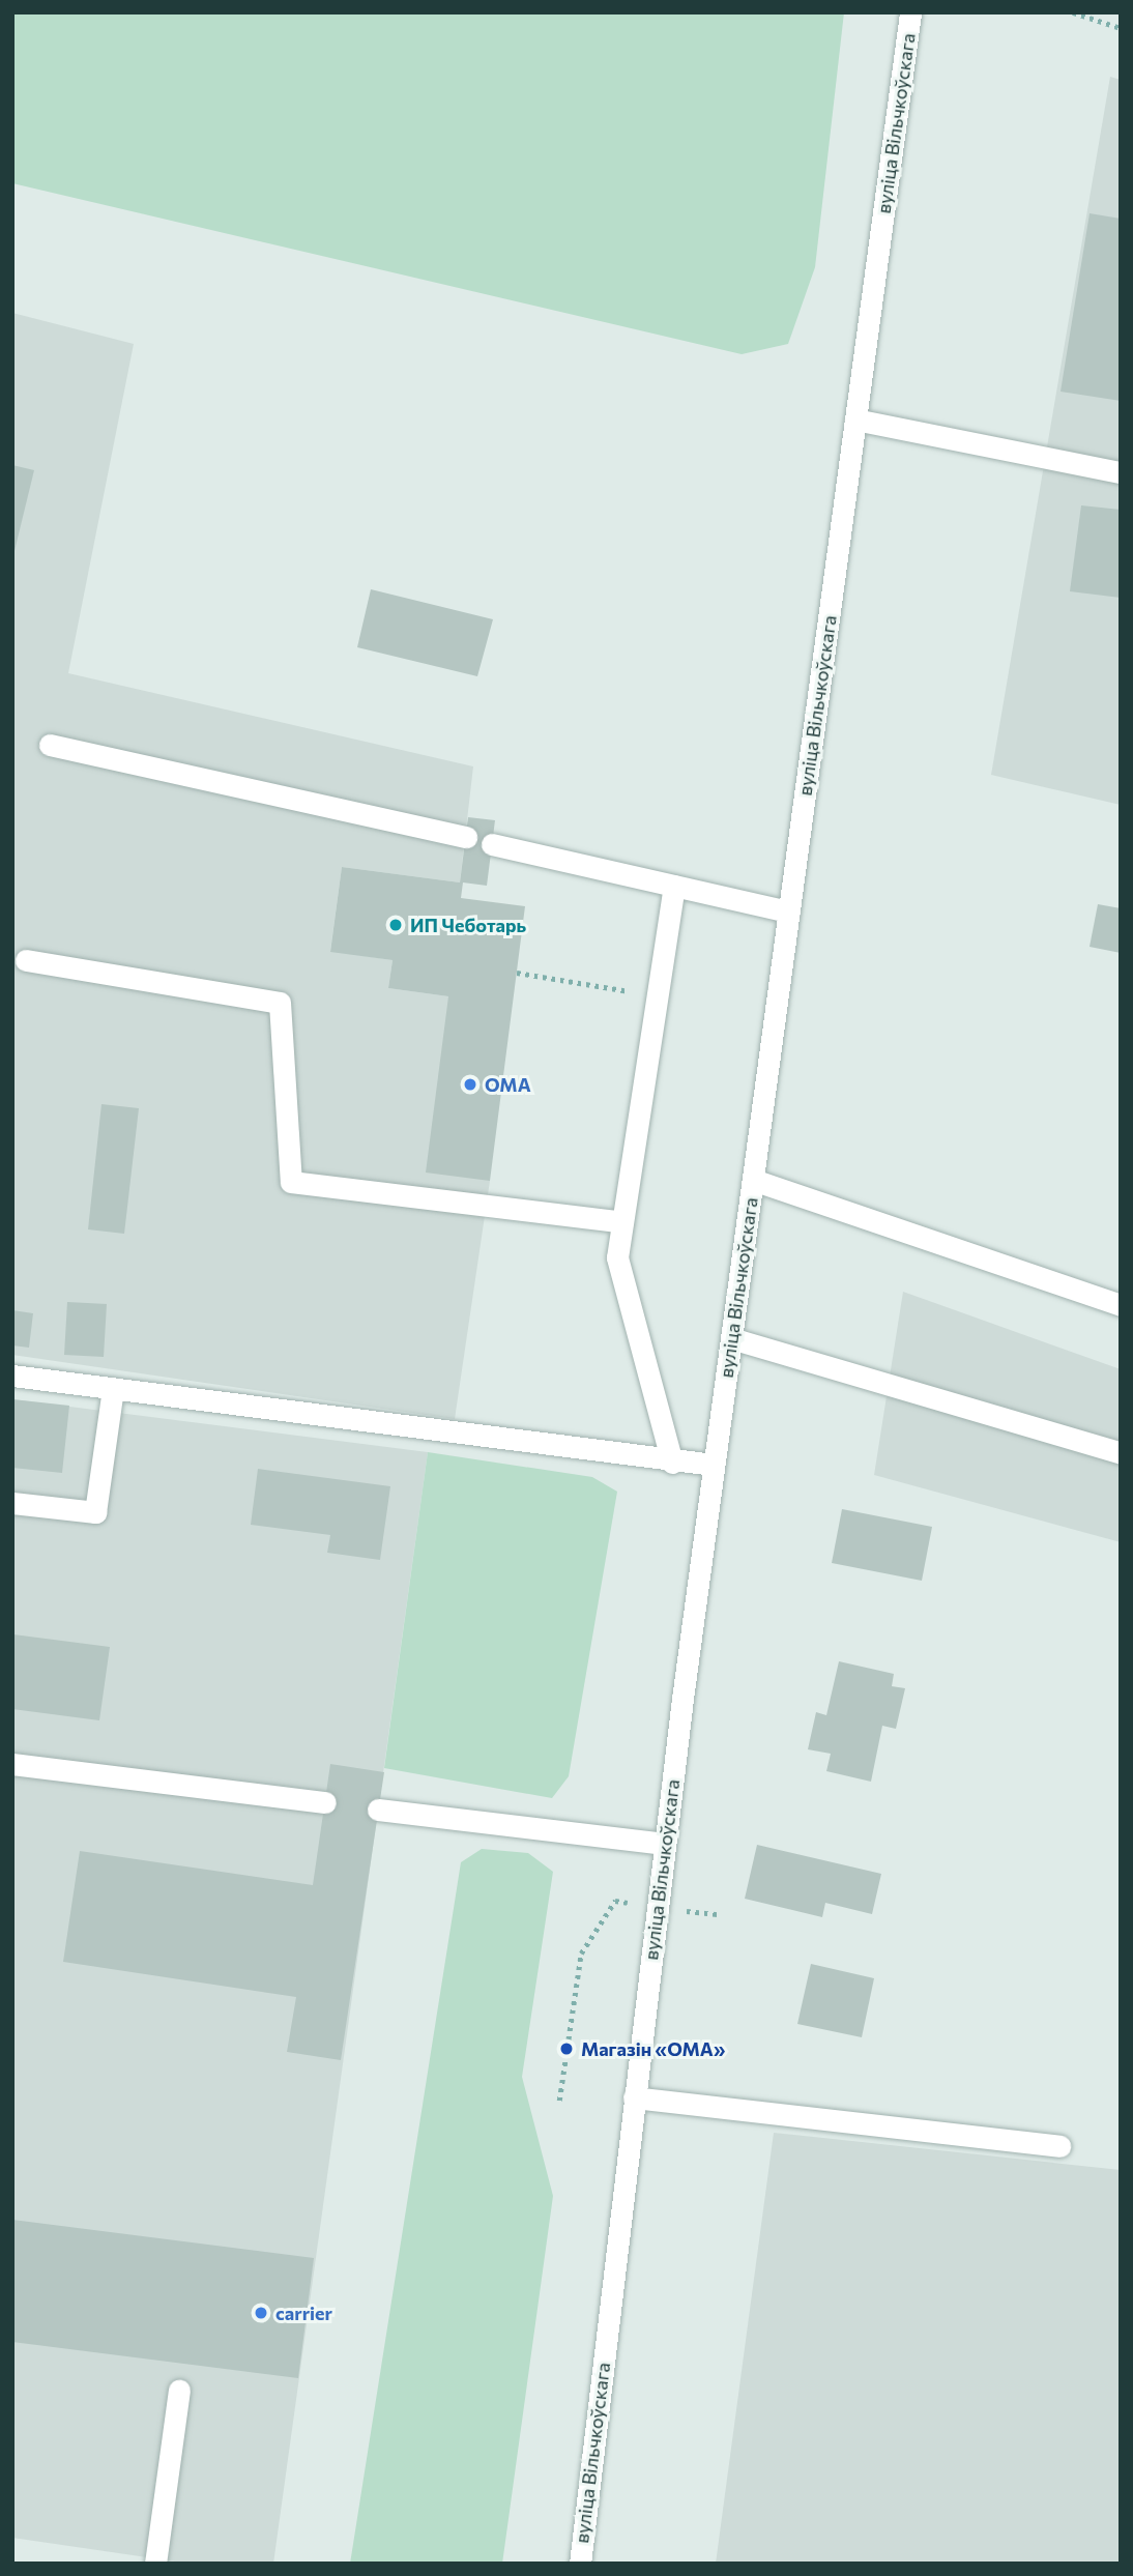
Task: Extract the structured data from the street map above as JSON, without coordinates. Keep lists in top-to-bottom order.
{
  "streets": {
    "main road": ["вуліца Вільчкоўскага"]
  },
  "places": [
    "ИП Чеботарь",
    "ОМА",
    "Магазін «ОМА»",
    "carrier"
  ]
}
